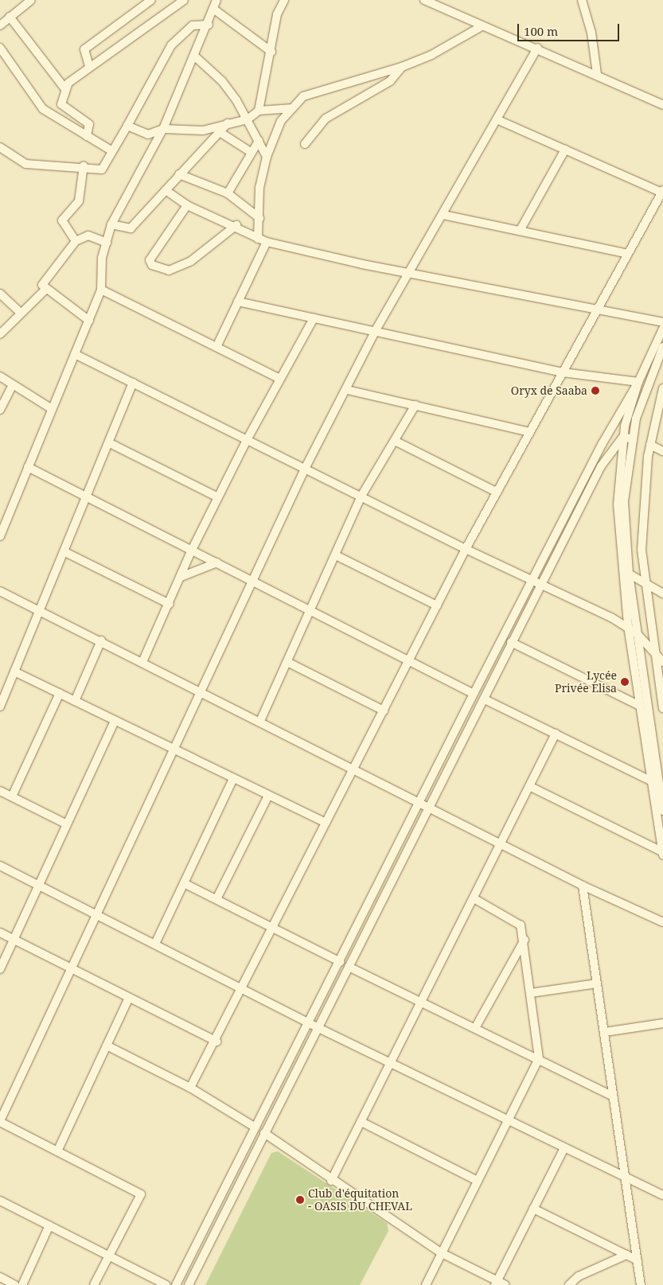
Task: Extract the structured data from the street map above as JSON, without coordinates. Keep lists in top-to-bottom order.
{
  "places": ["Oryx de Saaba", "Lycée Privée Elisa", "Club d'équitation - OASIS DU CHEVAL"],
  "scale_bar": "100 m"
}
